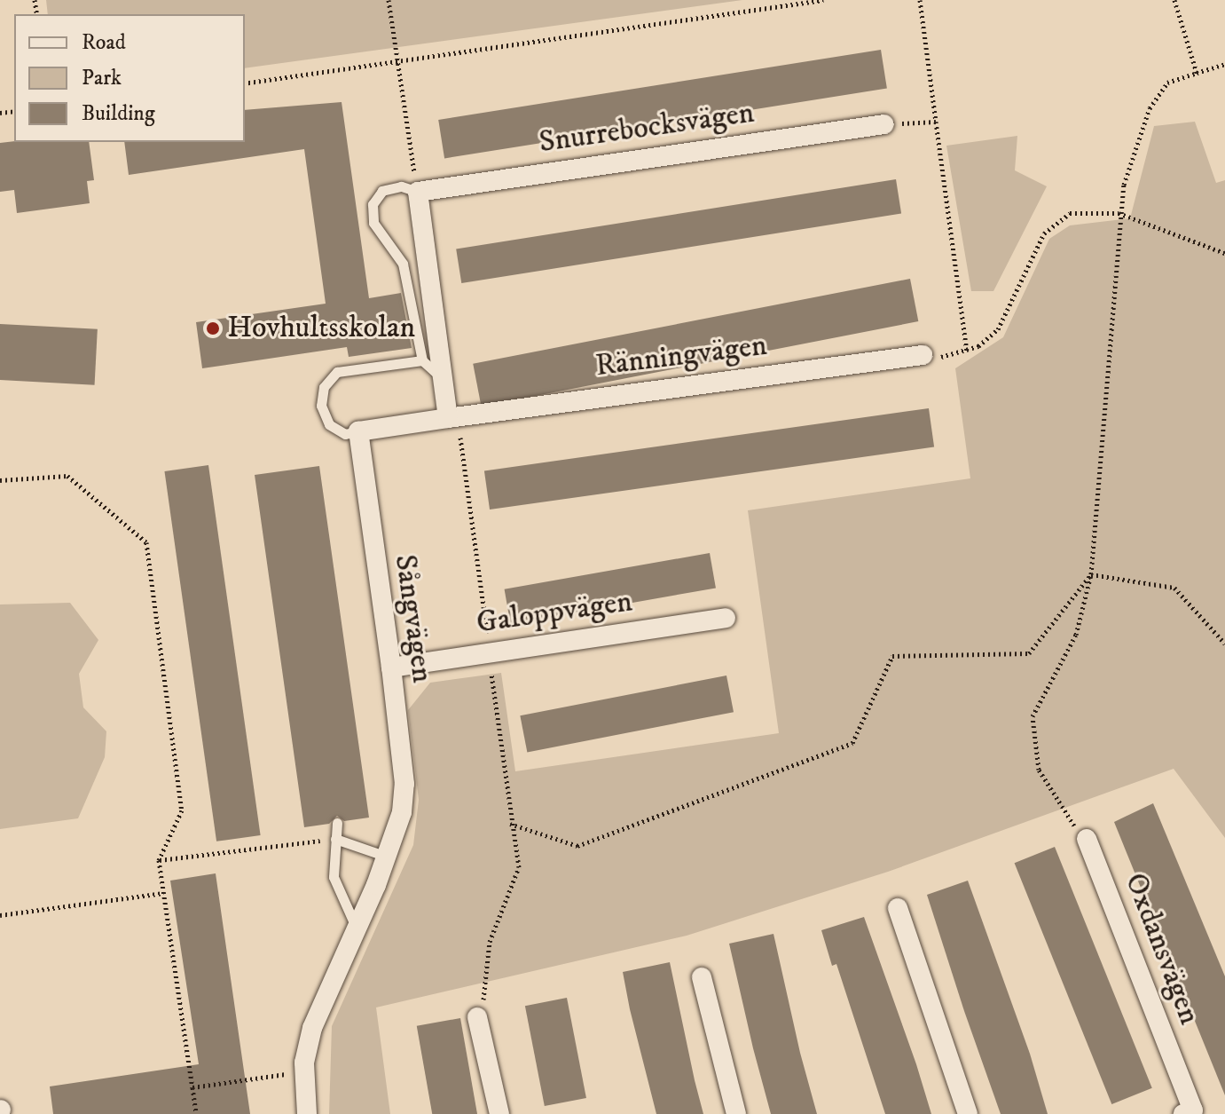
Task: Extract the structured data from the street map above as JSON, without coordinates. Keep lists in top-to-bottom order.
{
  "streets": {
    "street": [
      "Snurrebocksvägen",
      "Ränningvägen",
      "Galoppvägen",
      "Sångvägen",
      "Oxdansvägen"
    ]
  },
  "crossings": [
    ["Galoppvägen", "Sångvägen"]
  ],
  "places": ["Hovhultsskolan"],
  "legend": ["Road", "Park", "Building"]
}
